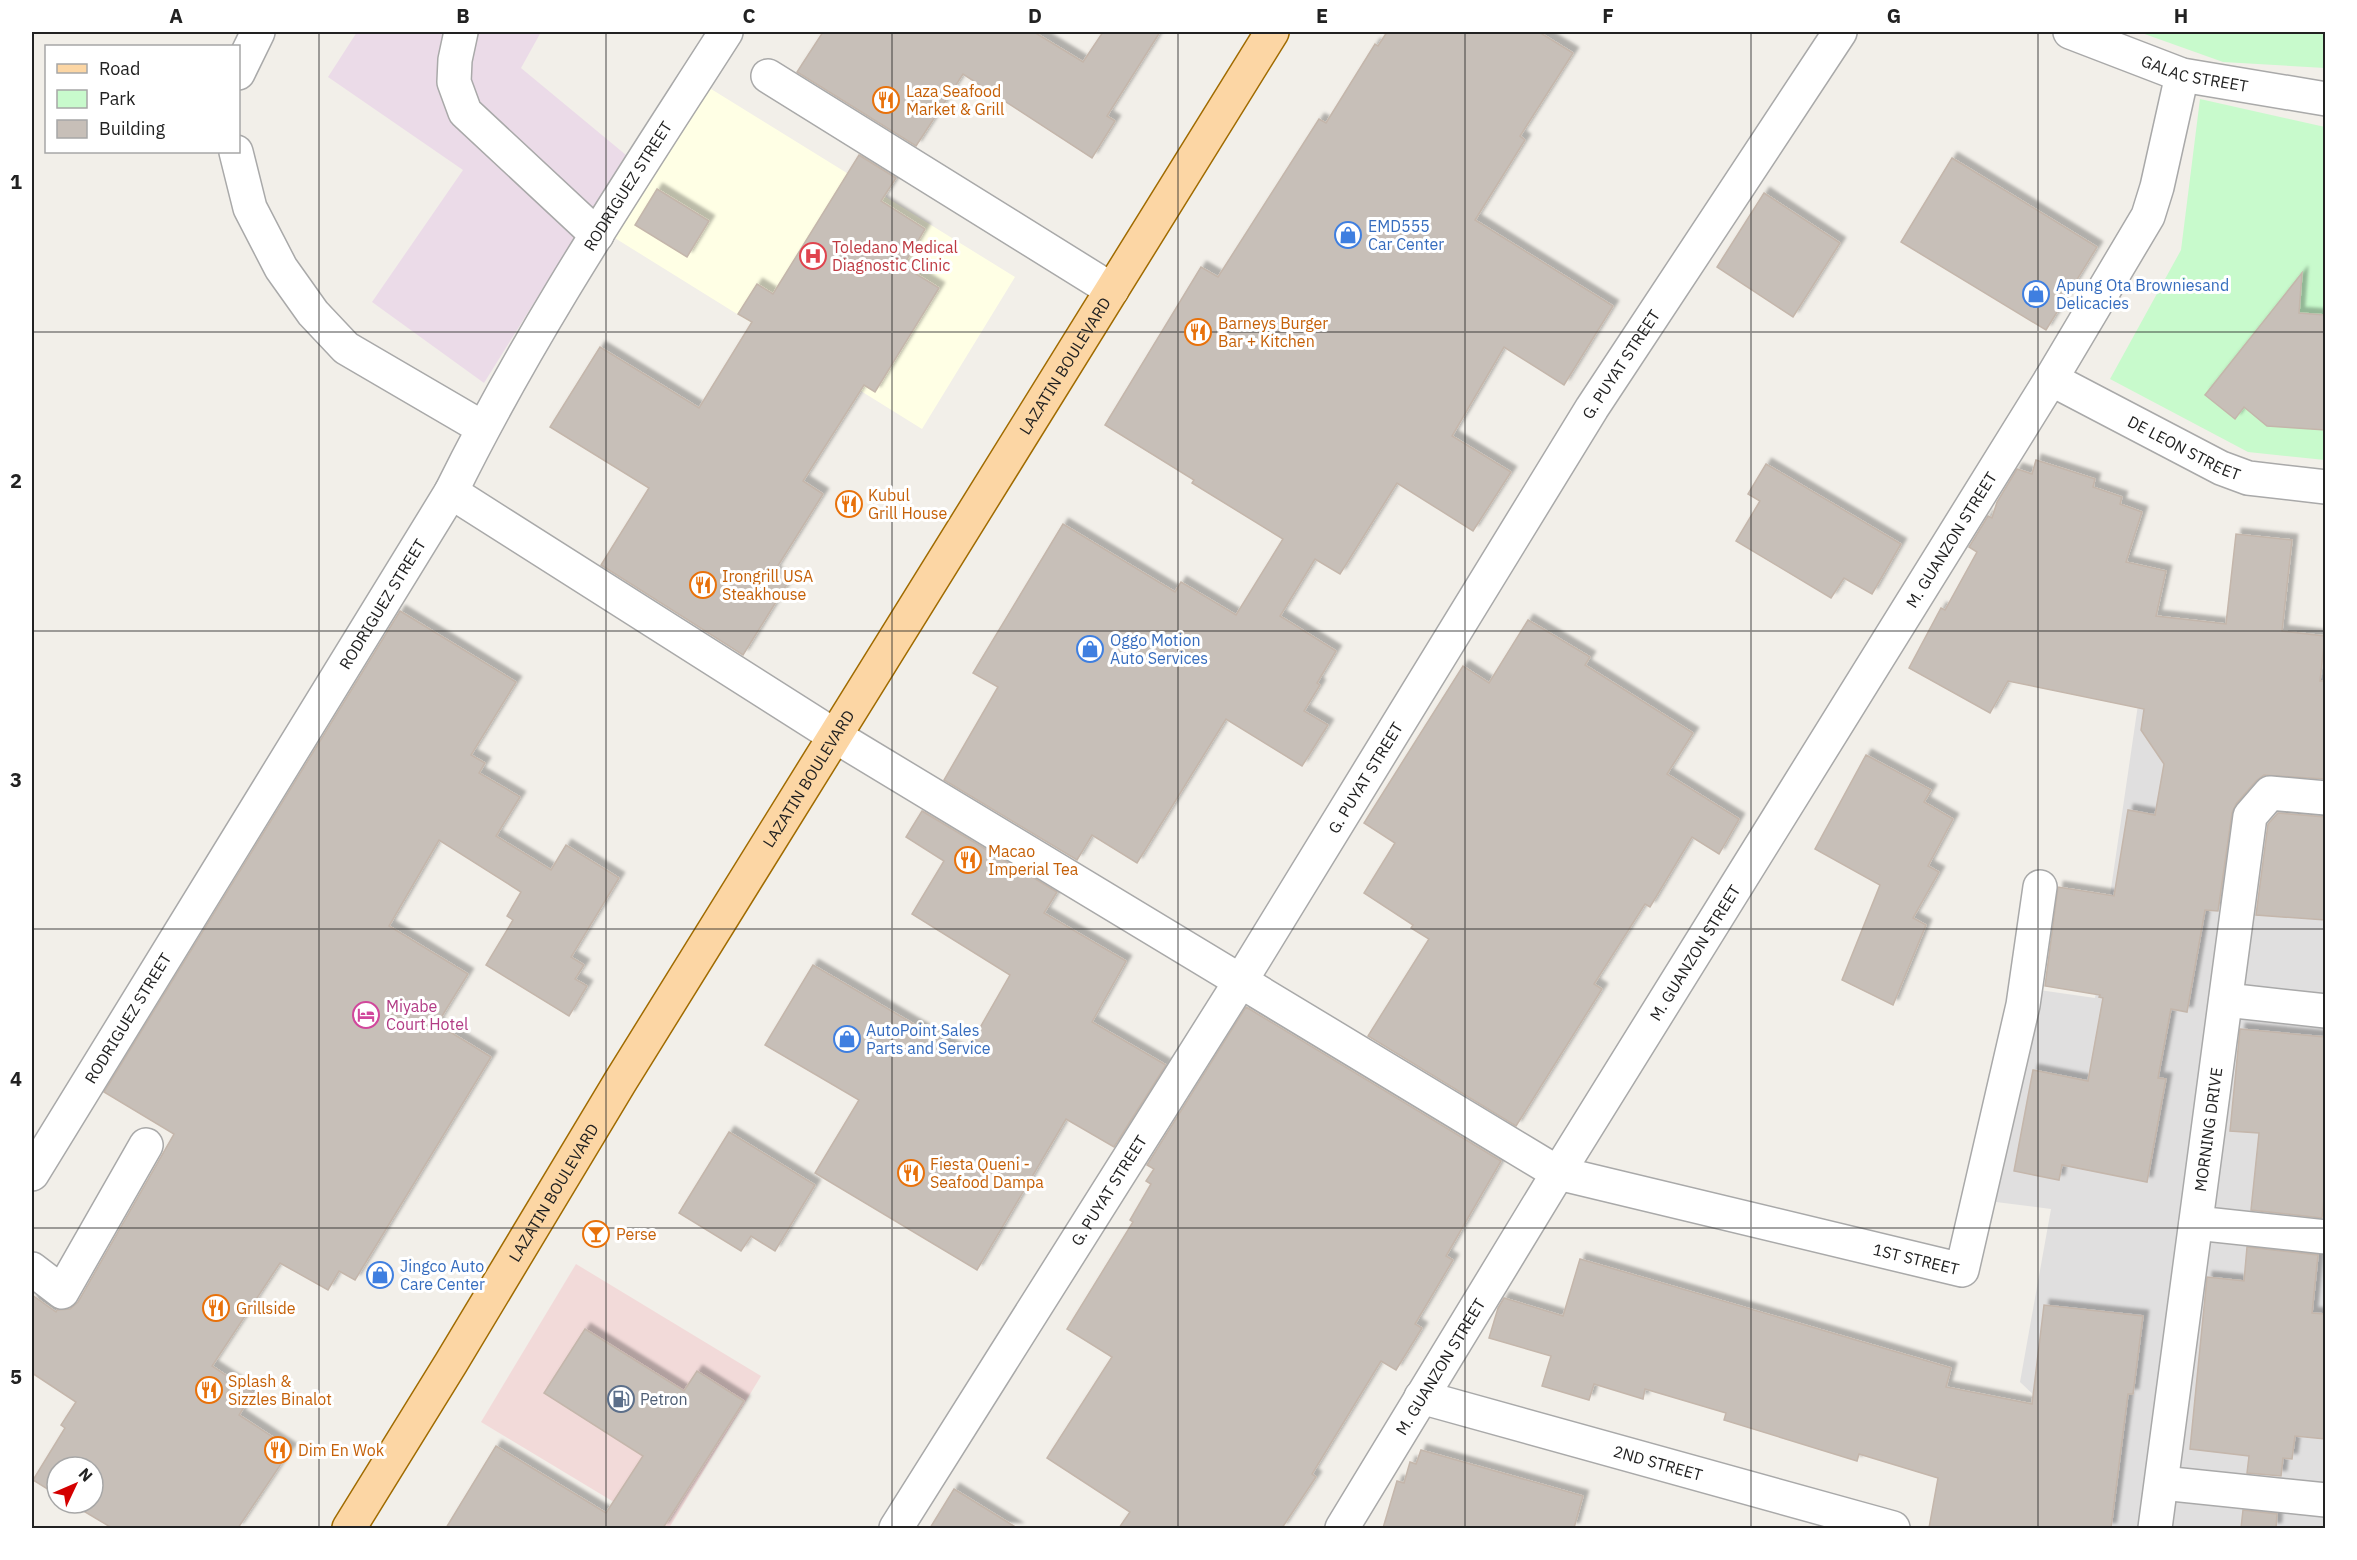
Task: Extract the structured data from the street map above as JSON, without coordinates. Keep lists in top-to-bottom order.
{
  "streets": {
    "main road": ["LAZATIN BOULEVARD"],
    "street": [
      "GALAC STREET",
      "RODRIGUEZ STREET",
      "G. PUYAT STREET",
      "DE LEON STREET",
      "M. GUANZON STREET",
      "MORNING DRIVE",
      "1ST STREET",
      "2ND STREET"
    ]
  },
  "crossings": [
    ["GALAC STREET", "M. GUANZON STREET"],
    ["DE LEON STREET", "M. GUANZON STREET"],
    ["M. GUANZON STREET", "1ST STREET"],
    ["M. GUANZON STREET", "2ND STREET"]
  ],
  "places": {
    "restaurant": [
      "Laza Seafood Market & Grill",
      "Barneys Burger Bar + Kitchen",
      "Kubul Grill House",
      "Irongrill USA Steakhouse",
      "Macao Imperial Tea",
      "Fiesta Queni - Seafood Dampa",
      "Grillside",
      "Splash & Sizzles Binalot",
      "Dim En Wok"
    ],
    "shop": [
      "EMD555 Car Center",
      "Apung Ota Browniesand Delicacies",
      "Oggo Motion Auto Services",
      "AutoPoint Sales Parts and Service",
      "Jingco Auto Care Center"
    ],
    "hospital": ["Toledano Medical Diagnostic Clinic"],
    "hotel": ["Miyabe Court Hotel"],
    "bar": ["Perse"],
    "fuel station": ["Petron"]
  },
  "legend": ["Road", "Park", "Building"],
  "north": "top right",
  "grid": {
    "columns": [
      "A",
      "B",
      "C",
      "D",
      "E",
      "F",
      "G",
      "H"
    ],
    "rows": [
      "1",
      "2",
      "3",
      "4",
      "5"
    ]
  }
}
